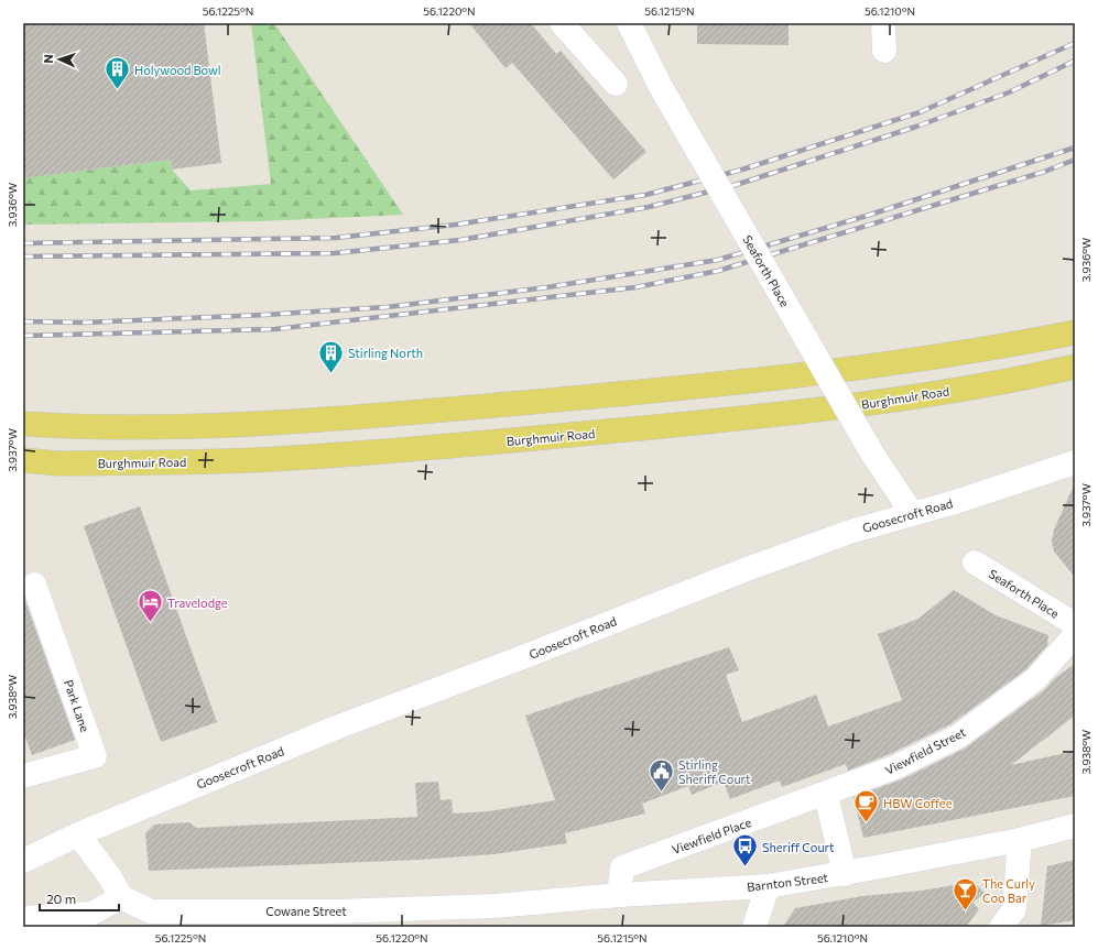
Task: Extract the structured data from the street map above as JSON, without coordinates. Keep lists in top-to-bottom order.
{
  "streets": {
    "main road": ["Burghmuir Road"],
    "street": [
      "Seaforth Place",
      "Goosecroft Road",
      "Park Lane",
      "Viewfield Street",
      "Viewfield Place",
      "Barnton Street",
      "Cowane Street"
    ]
  },
  "crossings": [
    ["Seaforth Place", "Goosecroft Road"],
    ["Viewfield Street", "Viewfield Place"],
    ["Viewfield Place", "Barnton Street"],
    ["Barnton Street", "Cowane Street"]
  ],
  "places": {
    "building": ["Holywood Bowl", "Stirling North"],
    "hotel": ["Travelodge"],
    "public building": ["Stirling Sheriff Court"],
    "cafe": ["HBW Coffee"],
    "bus stop": ["Sheriff Court"],
    "bar": ["The Curly Coo Bar"]
  },
  "scale_bar": "20 m",
  "north": "left",
  "coordinates": [
    "56.1225°N",
    "56.1220°N",
    "56.1215°N",
    "56.1210°N",
    "3.936°W",
    "3.937°W",
    "3.938°W"
  ]
}
